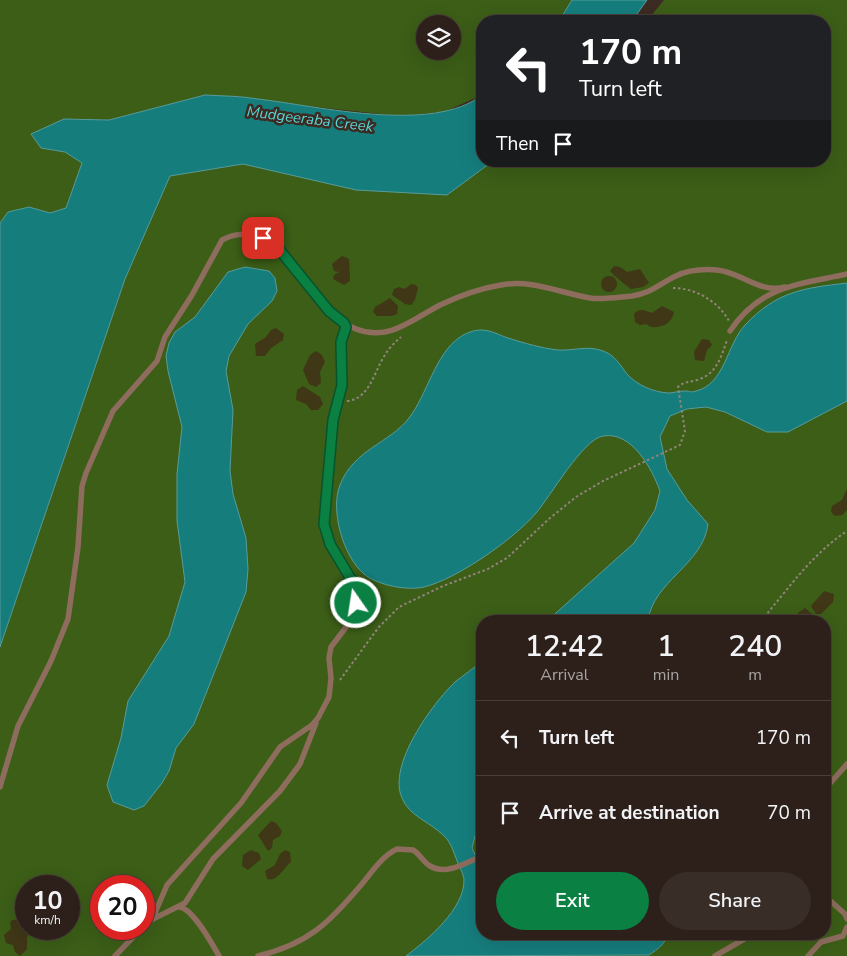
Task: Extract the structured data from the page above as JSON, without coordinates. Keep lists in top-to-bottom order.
{
  "water": ["Mudgeeraba Creek"],
  "page": {
    "turn": ["170 m", "Turn left"],
    "then": "Then",
    "eta": [
      "12:42",
      "Arrival",
      "1",
      "min",
      "240",
      "m"
    ],
    "list": [
      {
        "name": "Turn left",
        "value": "170 m"
      },
      {
        "name": "Arrive at destination",
        "value": "70 m"
      }
    ],
    "buttons": ["Exit", "Share"],
    "speed": "10 km/h",
    "limit": "20"
  }
}
